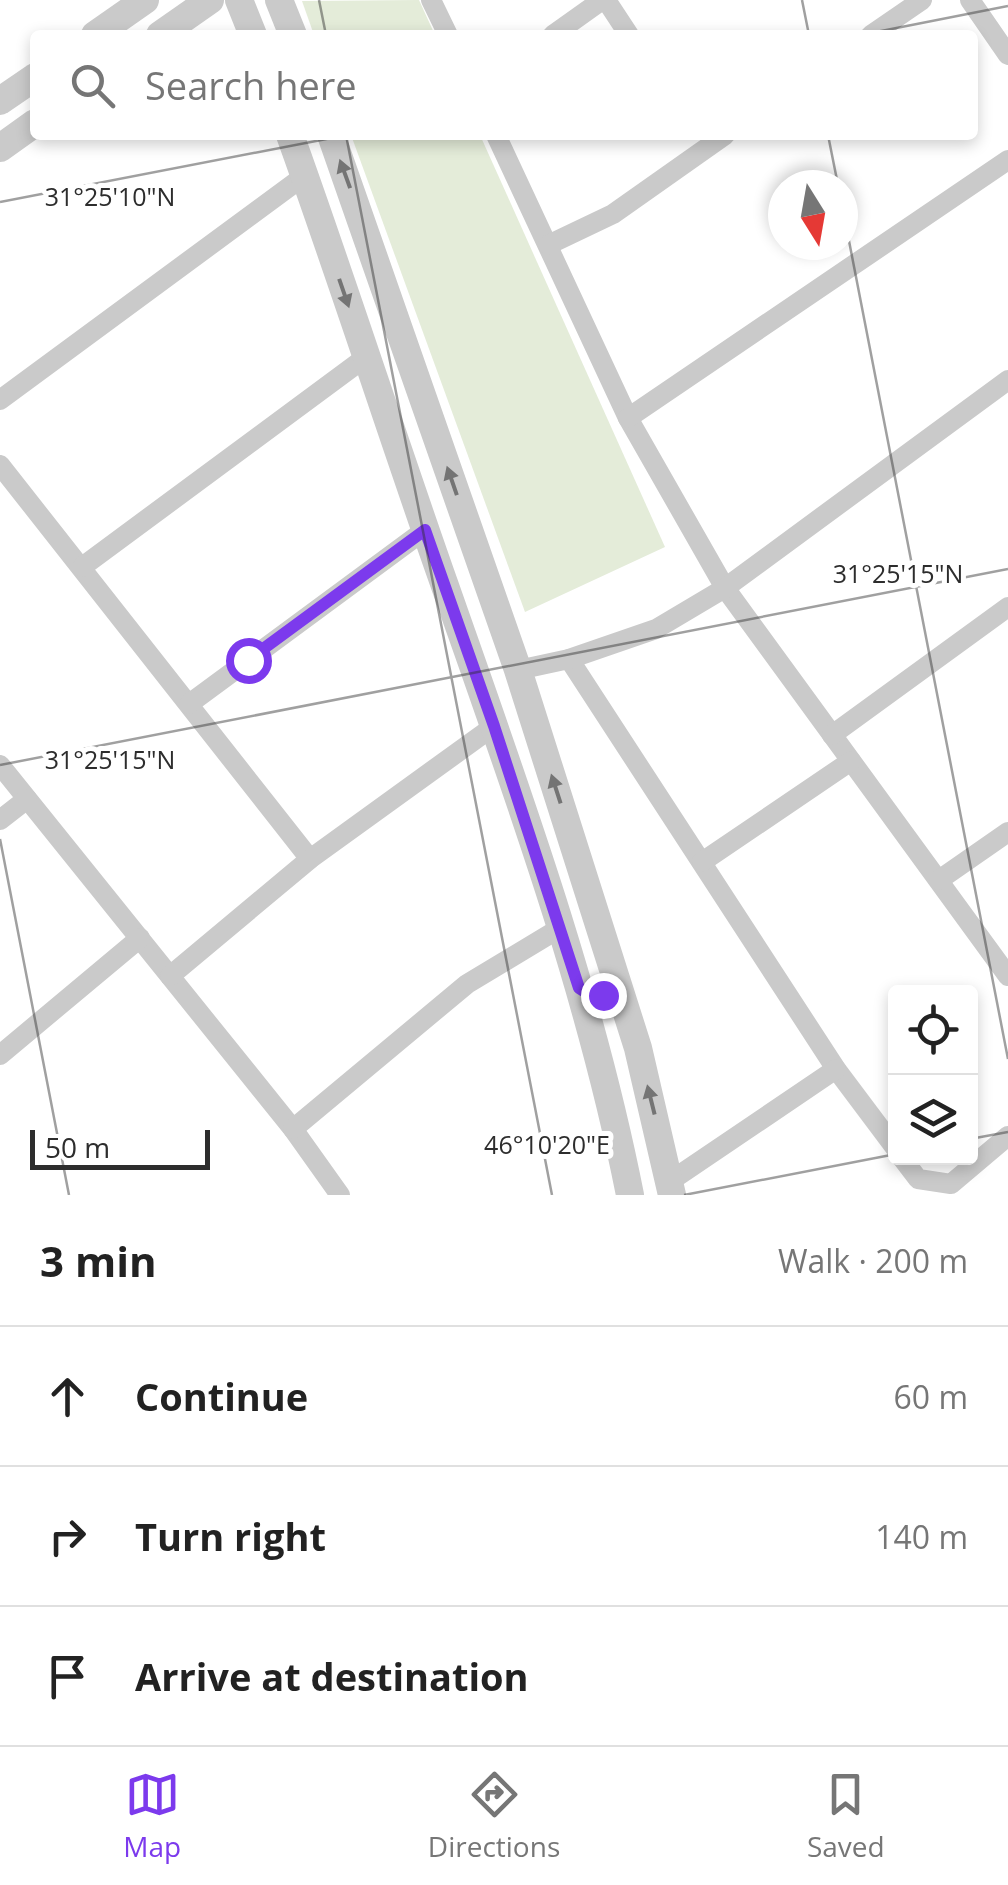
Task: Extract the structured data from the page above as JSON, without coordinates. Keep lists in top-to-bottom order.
{
  "scale_bar": "50 m",
  "north": "bottom",
  "page": {
    "search": "Search here",
    "scale": "50 m",
    "heading": ["3 min", "Walk · 200 m"],
    "list": [
      ["Continue", "60 m"],
      ["Turn right", "140 m"],
      "Arrive at destination"
    ],
    "nav": ["Map", "Directions", "Saved"]
  },
  "coordinates": ["31°25'10\"N", "31°25'15\"N", "46°10'20\"E"]
}
